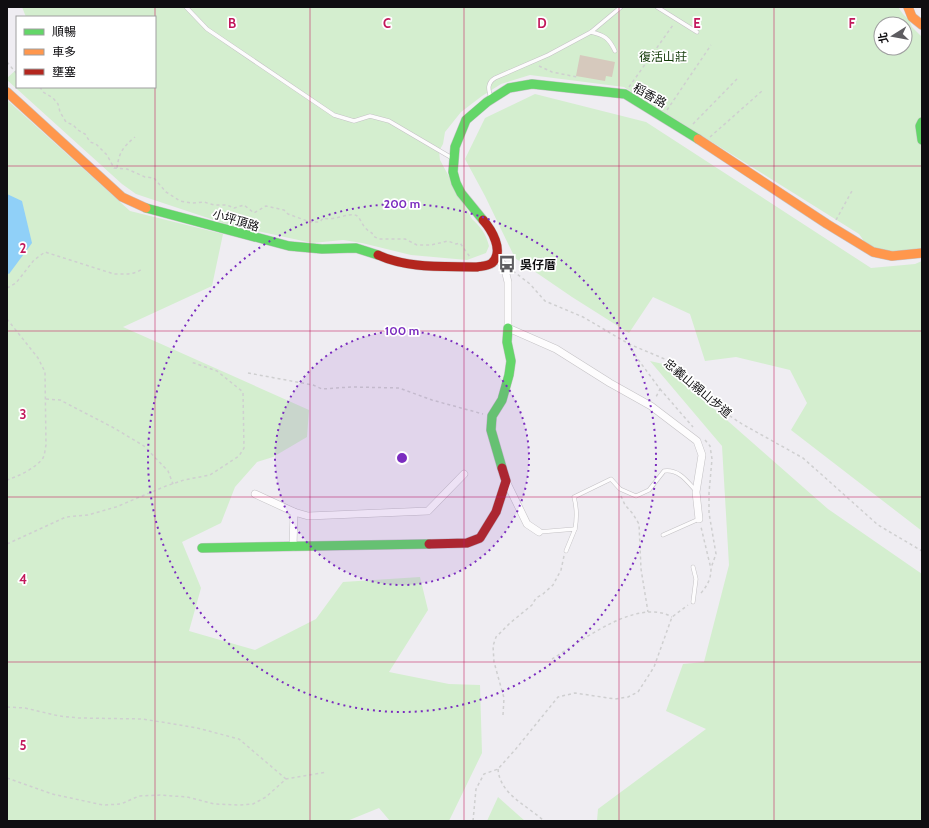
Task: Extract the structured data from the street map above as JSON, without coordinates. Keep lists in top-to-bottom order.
{
  "streets": {
    "street": ["稻香路", "小坪頂路"],
    "path": ["忠義山親山步道"]
  },
  "crossings": [
    ["稻香路", "小坪頂路"]
  ],
  "parks": ["復活山莊"],
  "places": {
    "bus stop": ["吳仔厝"]
  },
  "legend": ["順暢", "車多", "壅塞"],
  "north": "left",
  "grid": {
    "columns": [
      "B",
      "C",
      "D",
      "E",
      "F"
    ],
    "rows": [
      "2",
      "3",
      "4",
      "5"
    ]
  },
  "rings": ["200 m", "100 m"]
}
